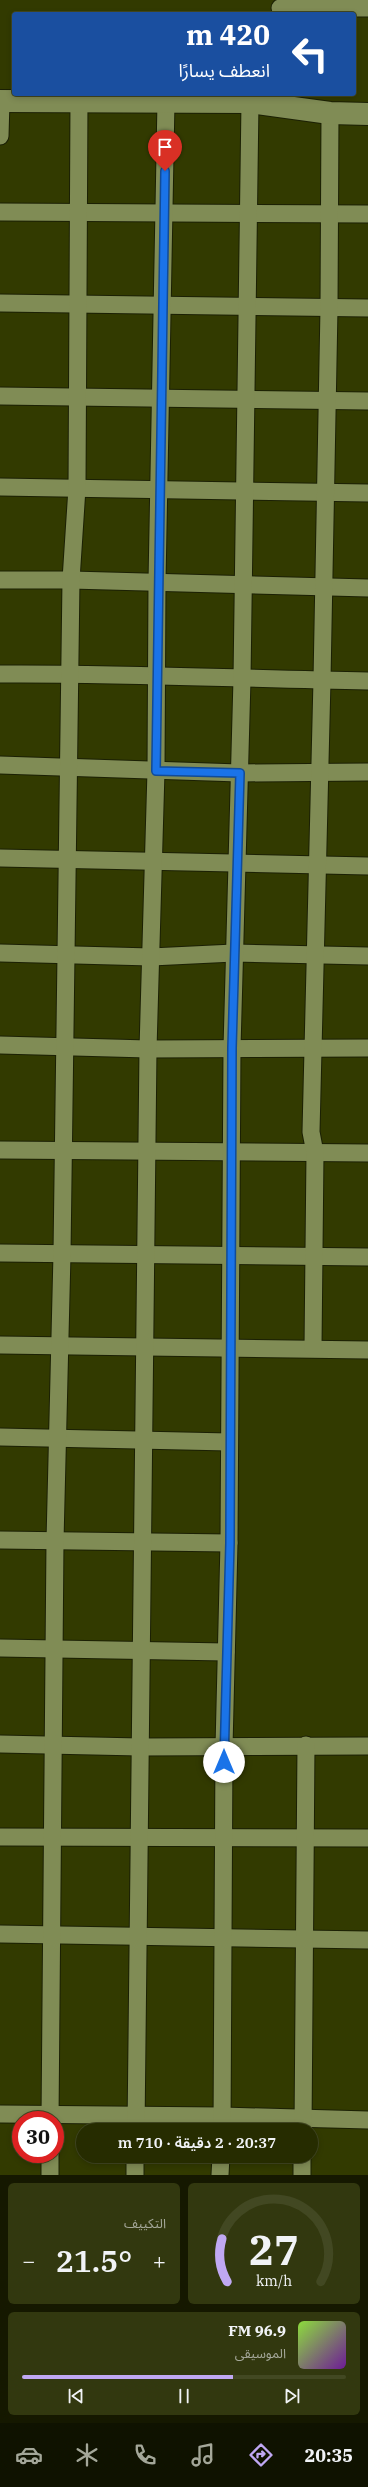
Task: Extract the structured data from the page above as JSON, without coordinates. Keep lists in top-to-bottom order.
{
  "page": {
    "turn": ["420 m", "انعطف يسارًا"],
    "limit": "30",
    "trip": "20:37 · 2 دقيقة · 710 m",
    "tile": "التكييف",
    "heat": ["−", "21.5°", "+"],
    "song": ["96.9 FM", "الموسيقى"],
    "tabs": "20:35",
    "gauge": ["27", "km/h"]
  }
}
